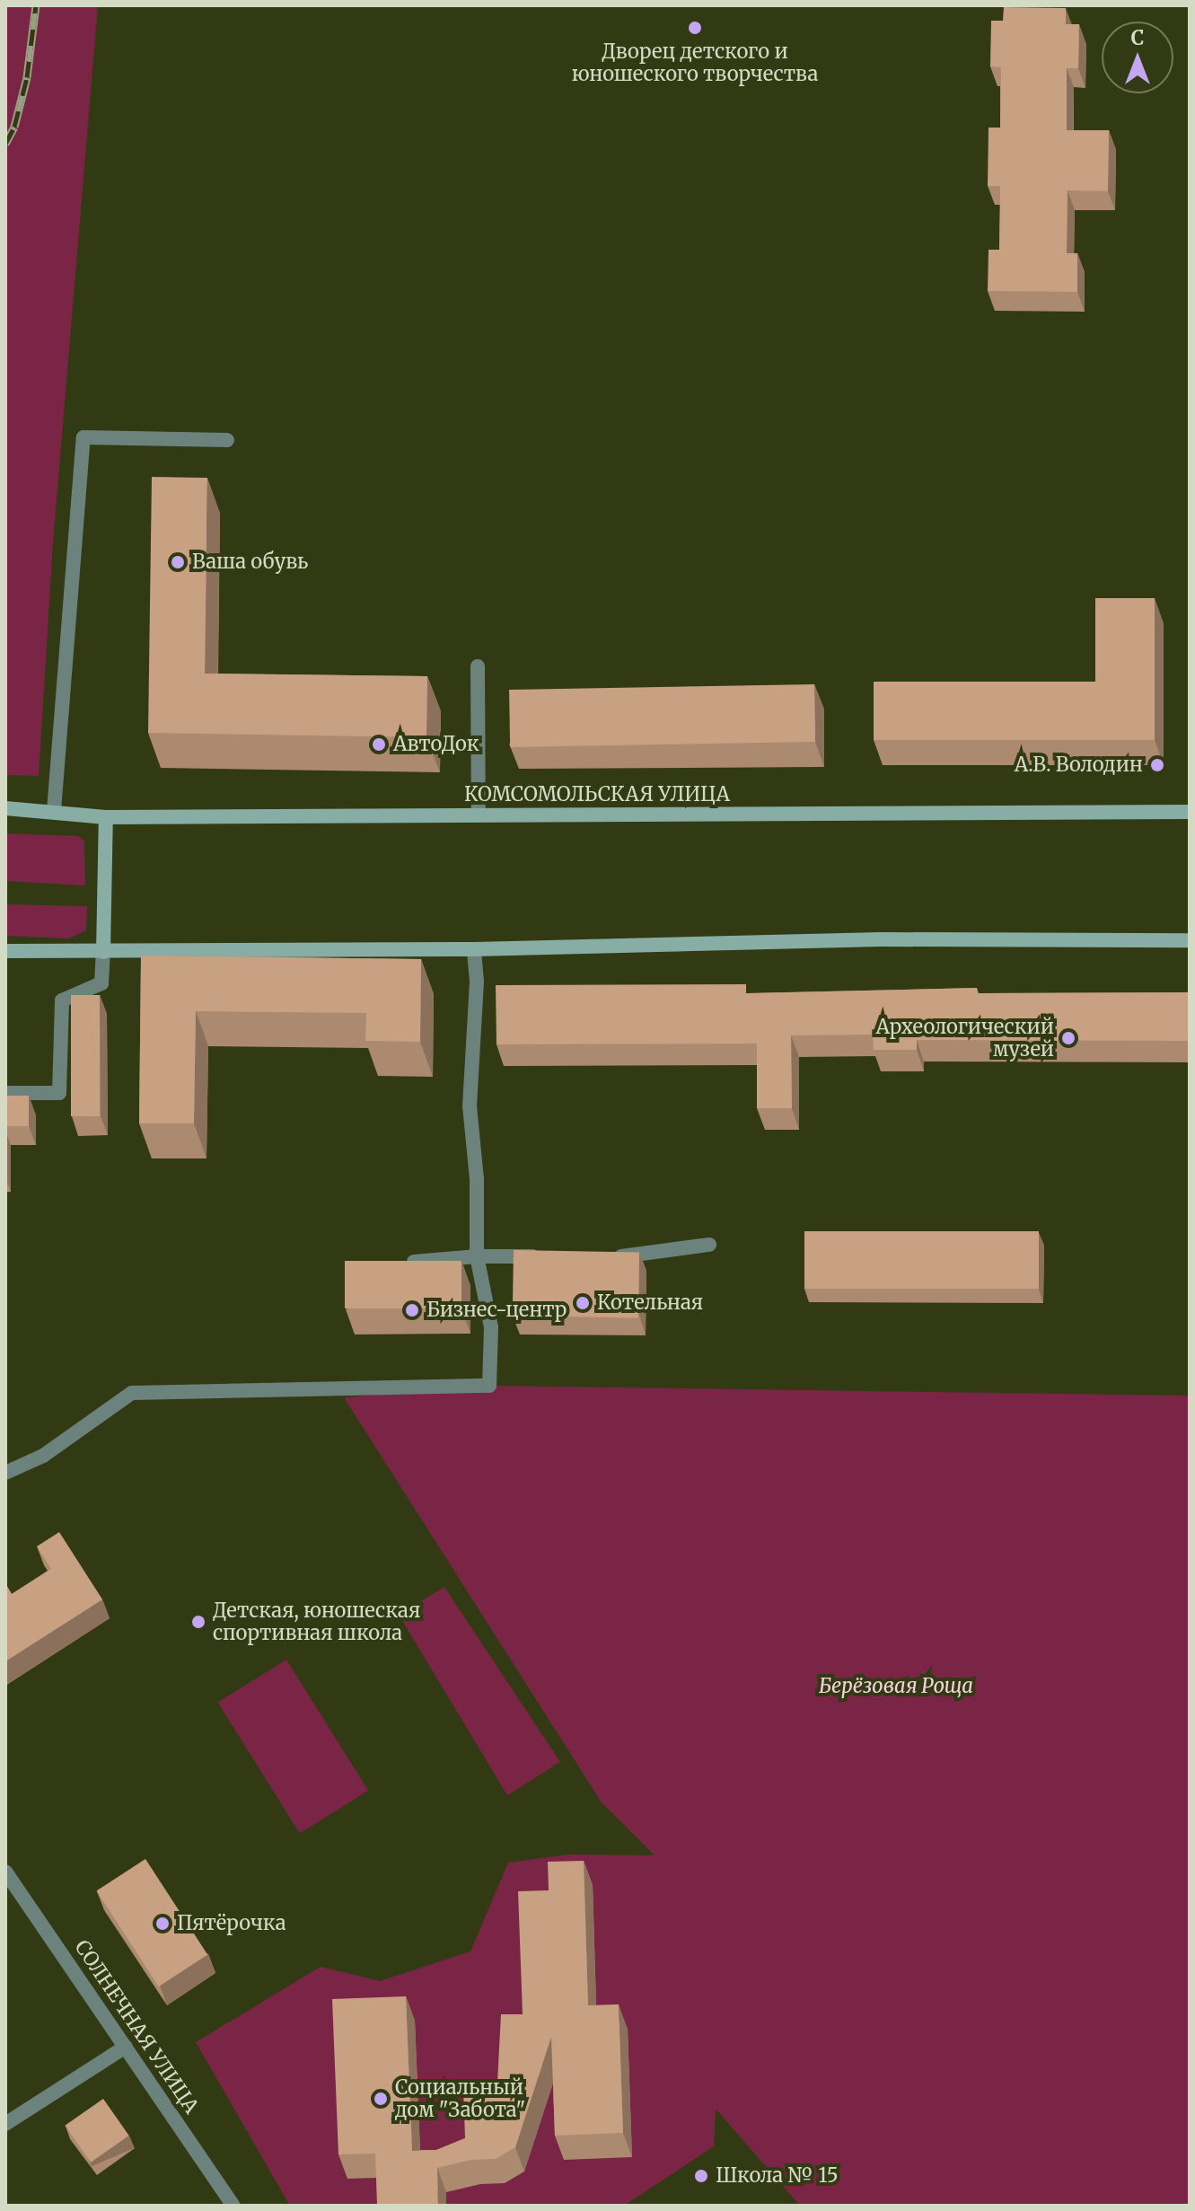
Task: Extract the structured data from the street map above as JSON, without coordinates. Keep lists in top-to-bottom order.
{
  "streets": {
    "main road": ["КОМСОМОЛЬСКАЯ УЛИЦА"],
    "street": ["СОЛНЕЧНАЯ УЛИЦА"]
  },
  "parks": ["Берёзовая Роща"],
  "places": [
    "Дворец детского и юношеского творчества",
    "Ваша обувь",
    "АвтоДок",
    "А.В. Володин",
    "Археологический музей",
    "Котельная",
    "Бизнес-центр",
    "Детская, юношеская спортивная школа",
    "Пятёрочка",
    "Социальный дом \"Забота\"",
    "Школа № 15"
  ],
  "north": "top"
}
